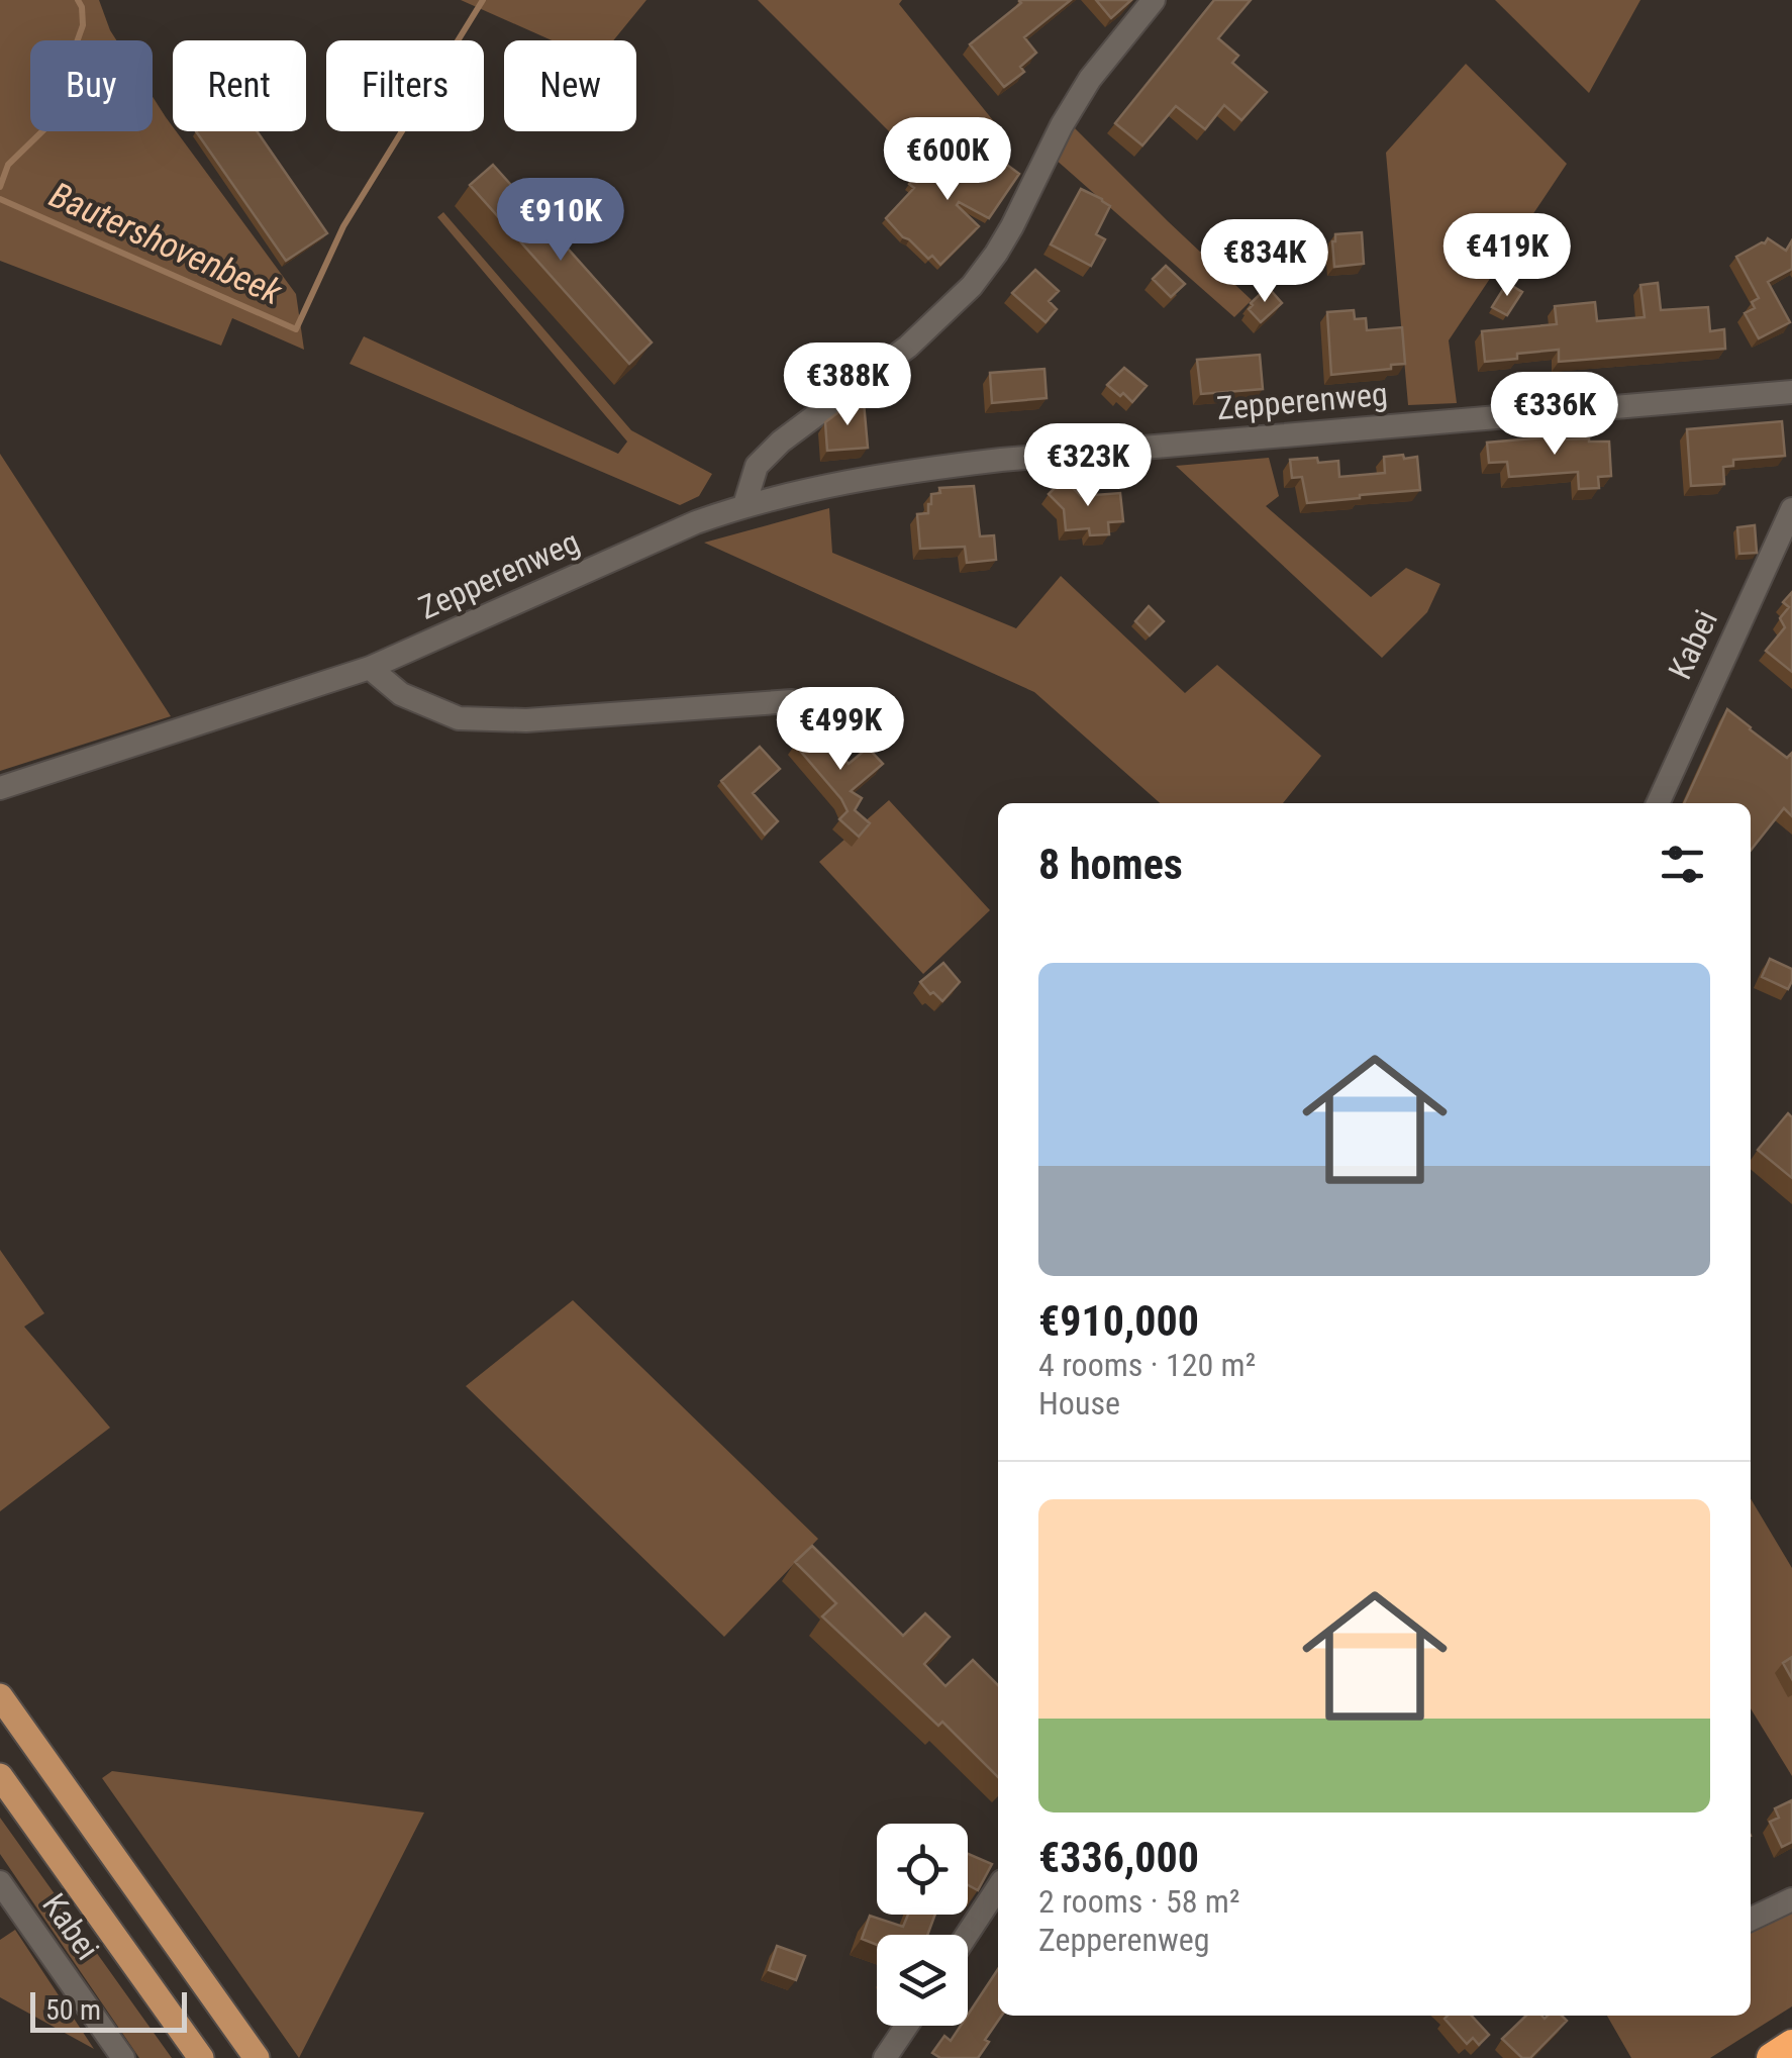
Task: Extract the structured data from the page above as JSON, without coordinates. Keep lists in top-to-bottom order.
{
  "streets": {
    "street": ["Zepperenweg", "Kabei"]
  },
  "water": ["Bautershovenbeek"],
  "scale_bar": "50 m",
  "page": {
    "chip": [
      "Buy",
      "Rent",
      "Filters",
      "New"
    ],
    "price": [
      "€600K",
      "€910K",
      "€419K",
      "€834K",
      "€388K",
      "€336K",
      "€323K",
      "€499K"
    ],
    "heading": "8 homes",
    "list": [
      {
        "name": "€910,000",
        "note": "4 rooms · 120 m² · House"
      },
      {
        "name": "€336,000",
        "note": "2 rooms · 58 m² · Zepperenweg"
      }
    ],
    "scale": "50 m"
  }
}
